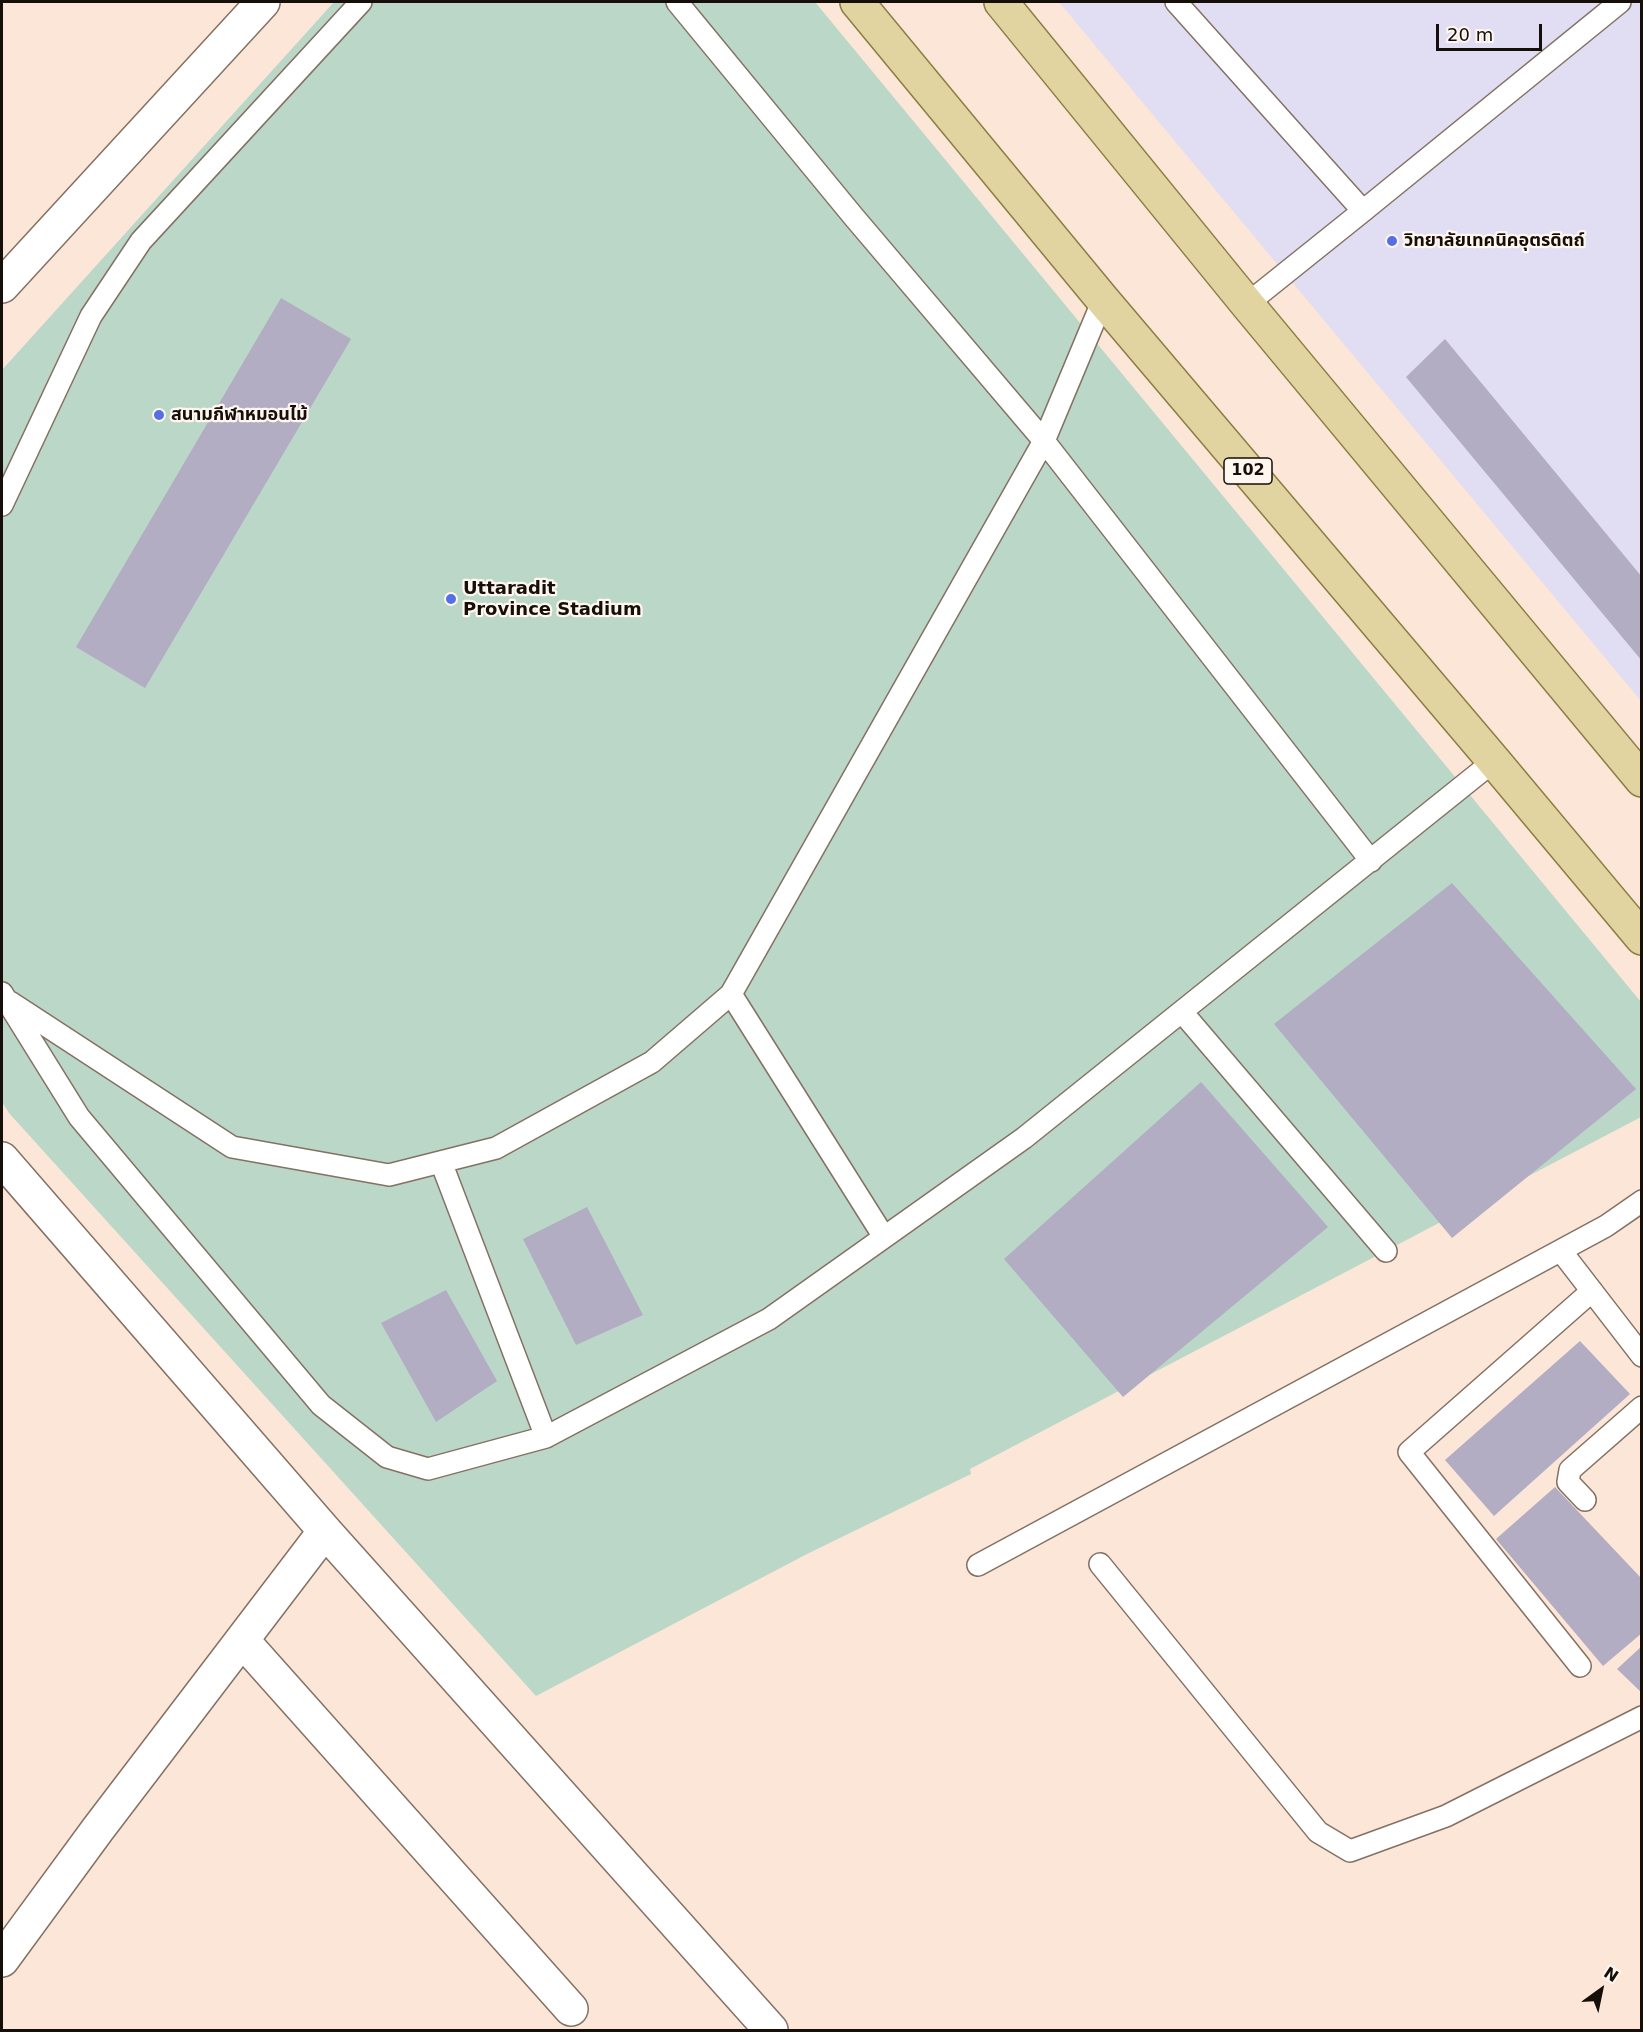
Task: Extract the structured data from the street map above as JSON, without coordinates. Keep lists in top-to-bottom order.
{
  "streets": {
    "main road": ["102"]
  },
  "places": ["วิทยาลัยเทคนิคอุตรดิตถ์", "สนามกีฬาหมอนไม้", "Uttaradit Province Stadium"],
  "scale_bar": "20 m",
  "north": "top right"
}
